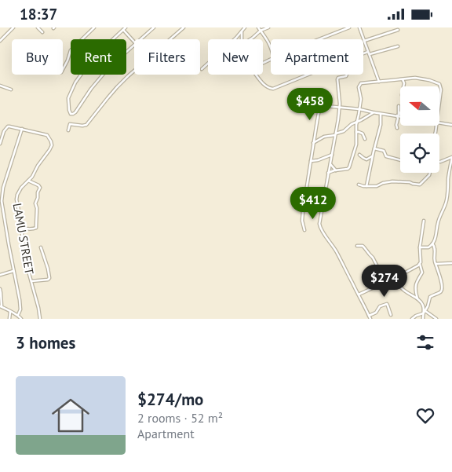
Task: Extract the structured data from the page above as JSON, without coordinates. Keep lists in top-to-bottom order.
{
  "streets": {
    "street": ["LAMU STREET"]
  },
  "north": "left",
  "page": {
    "status": "18:37",
    "chip": [
      "Buy",
      "Rent",
      "Filters",
      "New",
      "Apartment"
    ],
    "price": ["$458", "$412", "$274"],
    "heading": "3 homes",
    "list": [
      {
        "name": "$274/mo",
        "note": "2 rooms · 52 m² · Apartment"
      }
    ]
  }
}
